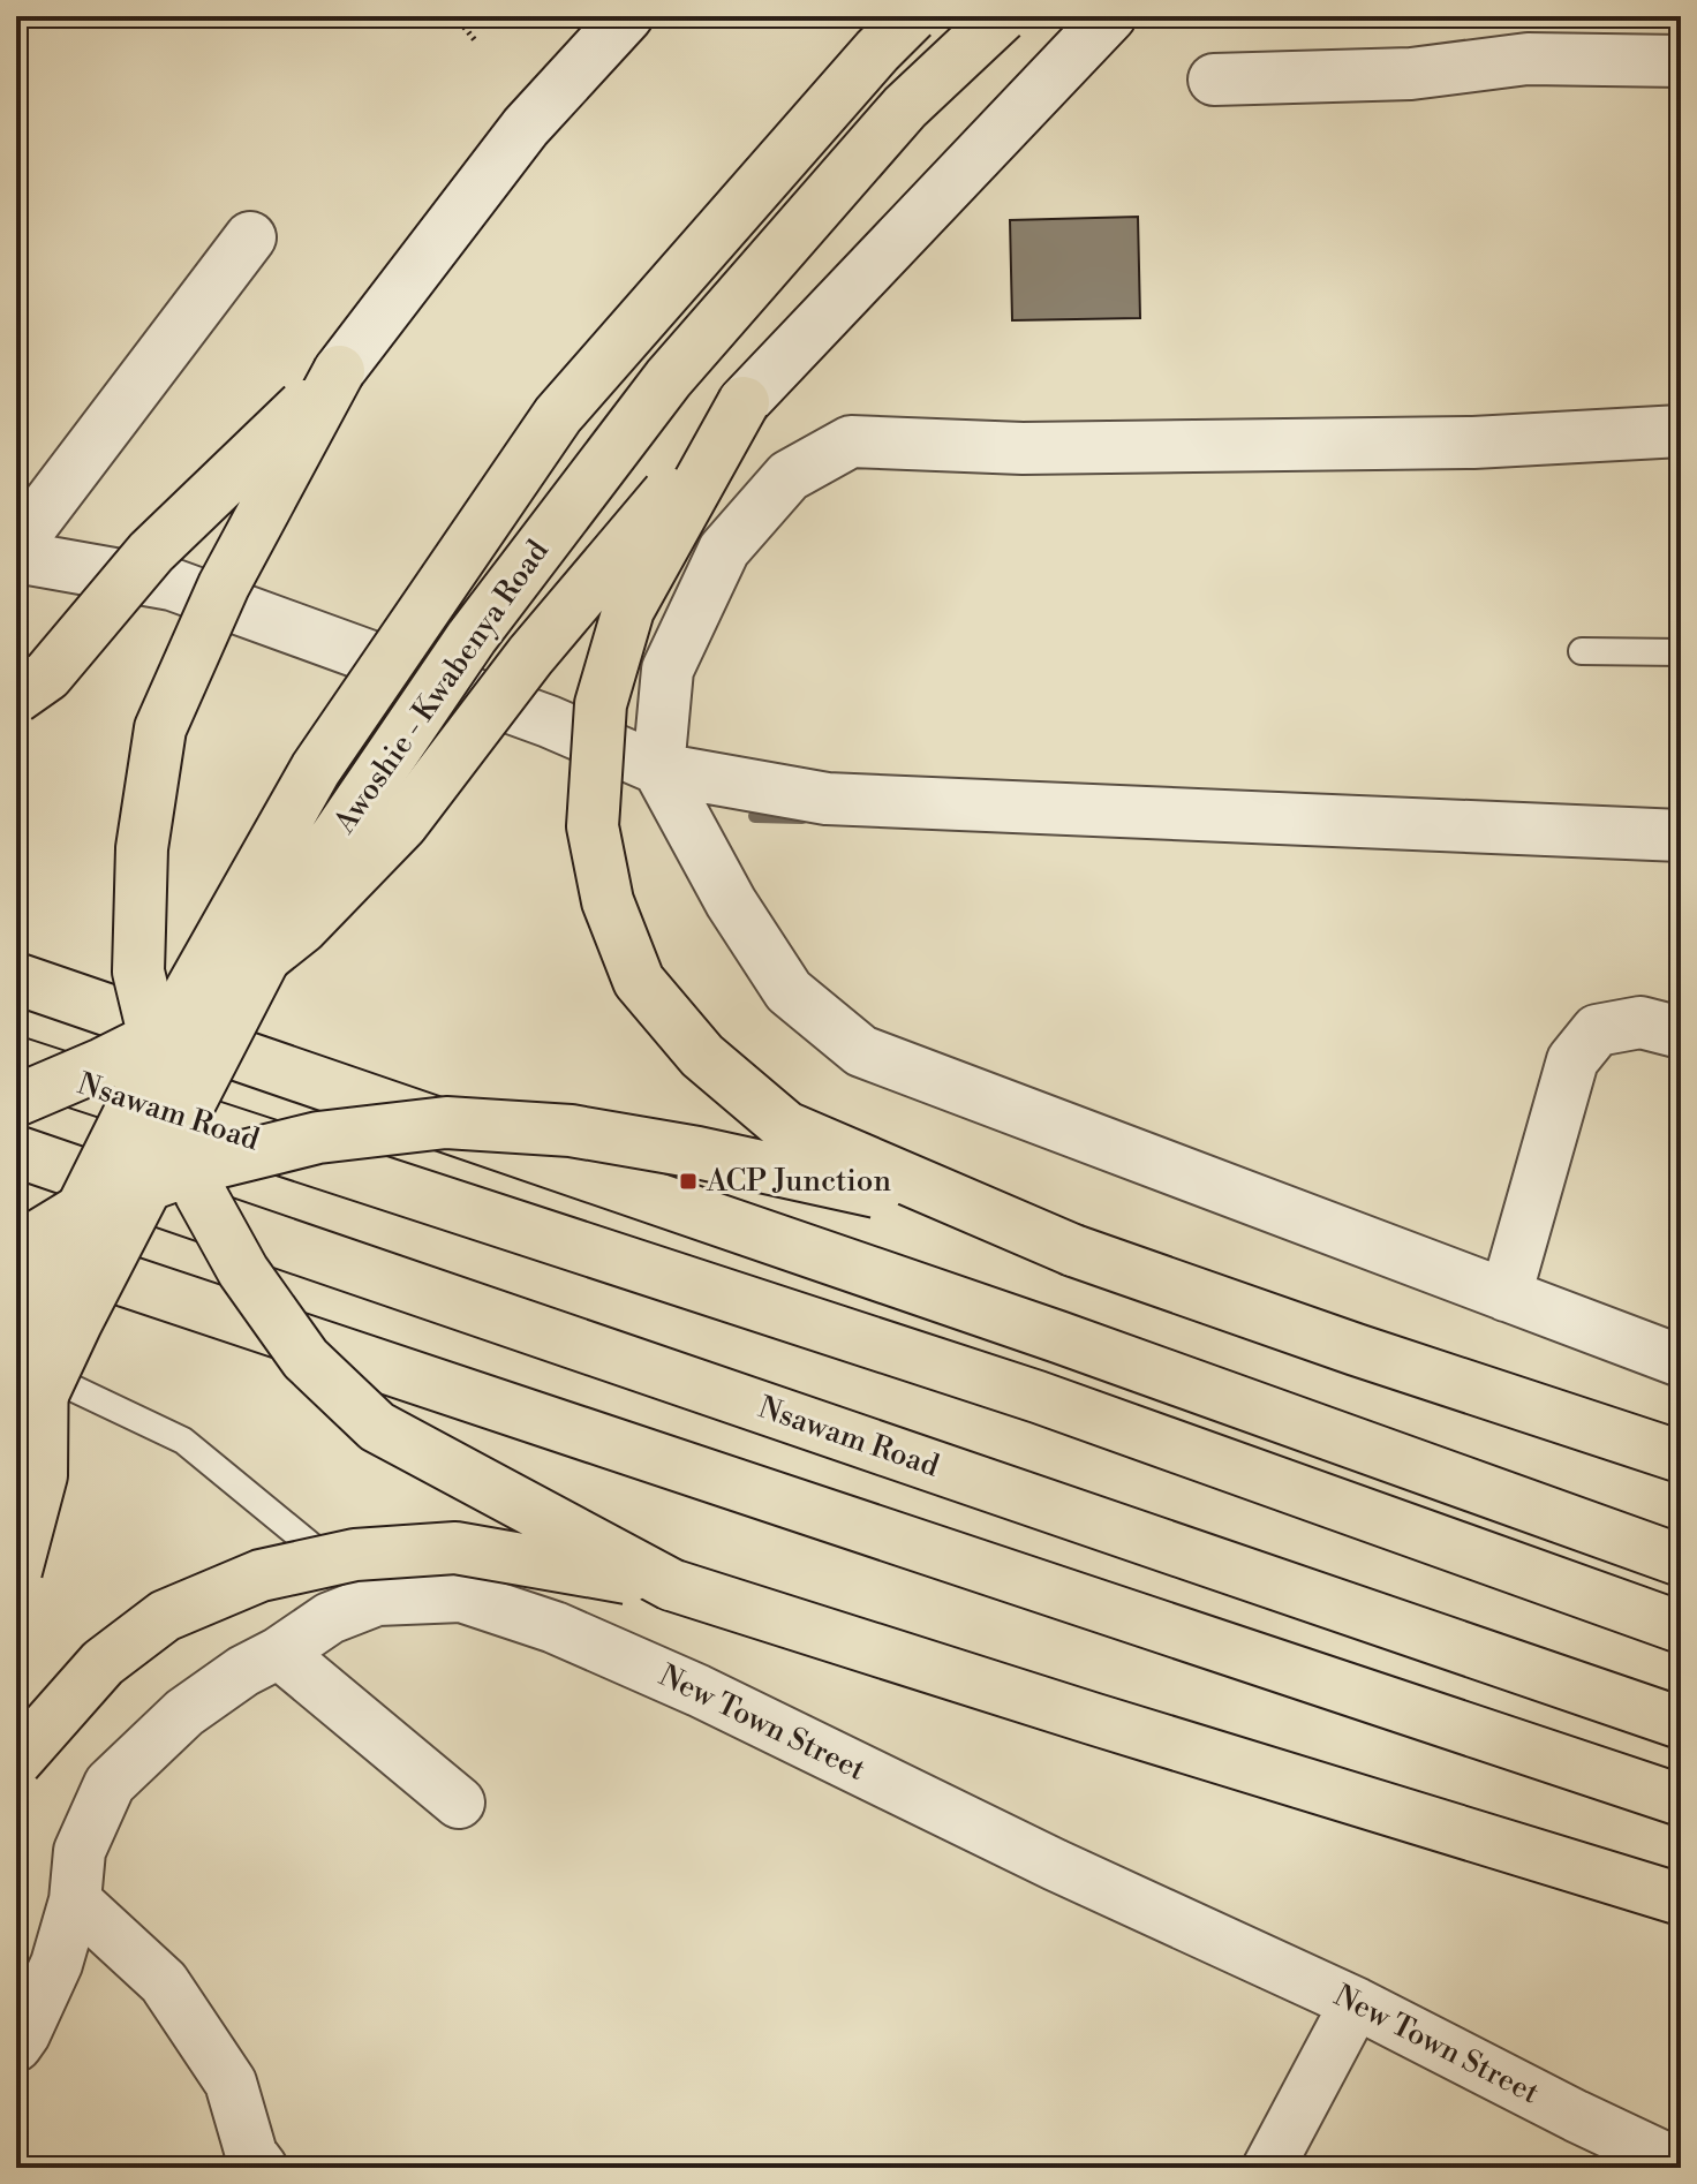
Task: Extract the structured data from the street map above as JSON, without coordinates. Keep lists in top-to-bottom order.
{
  "streets": {
    "main road": ["Awoshie - Kwabenya Road", "Nsawam Road"],
    "street": ["New Town Street"]
  },
  "places": {
    "transit": ["ACP Junction"]
  }
}
